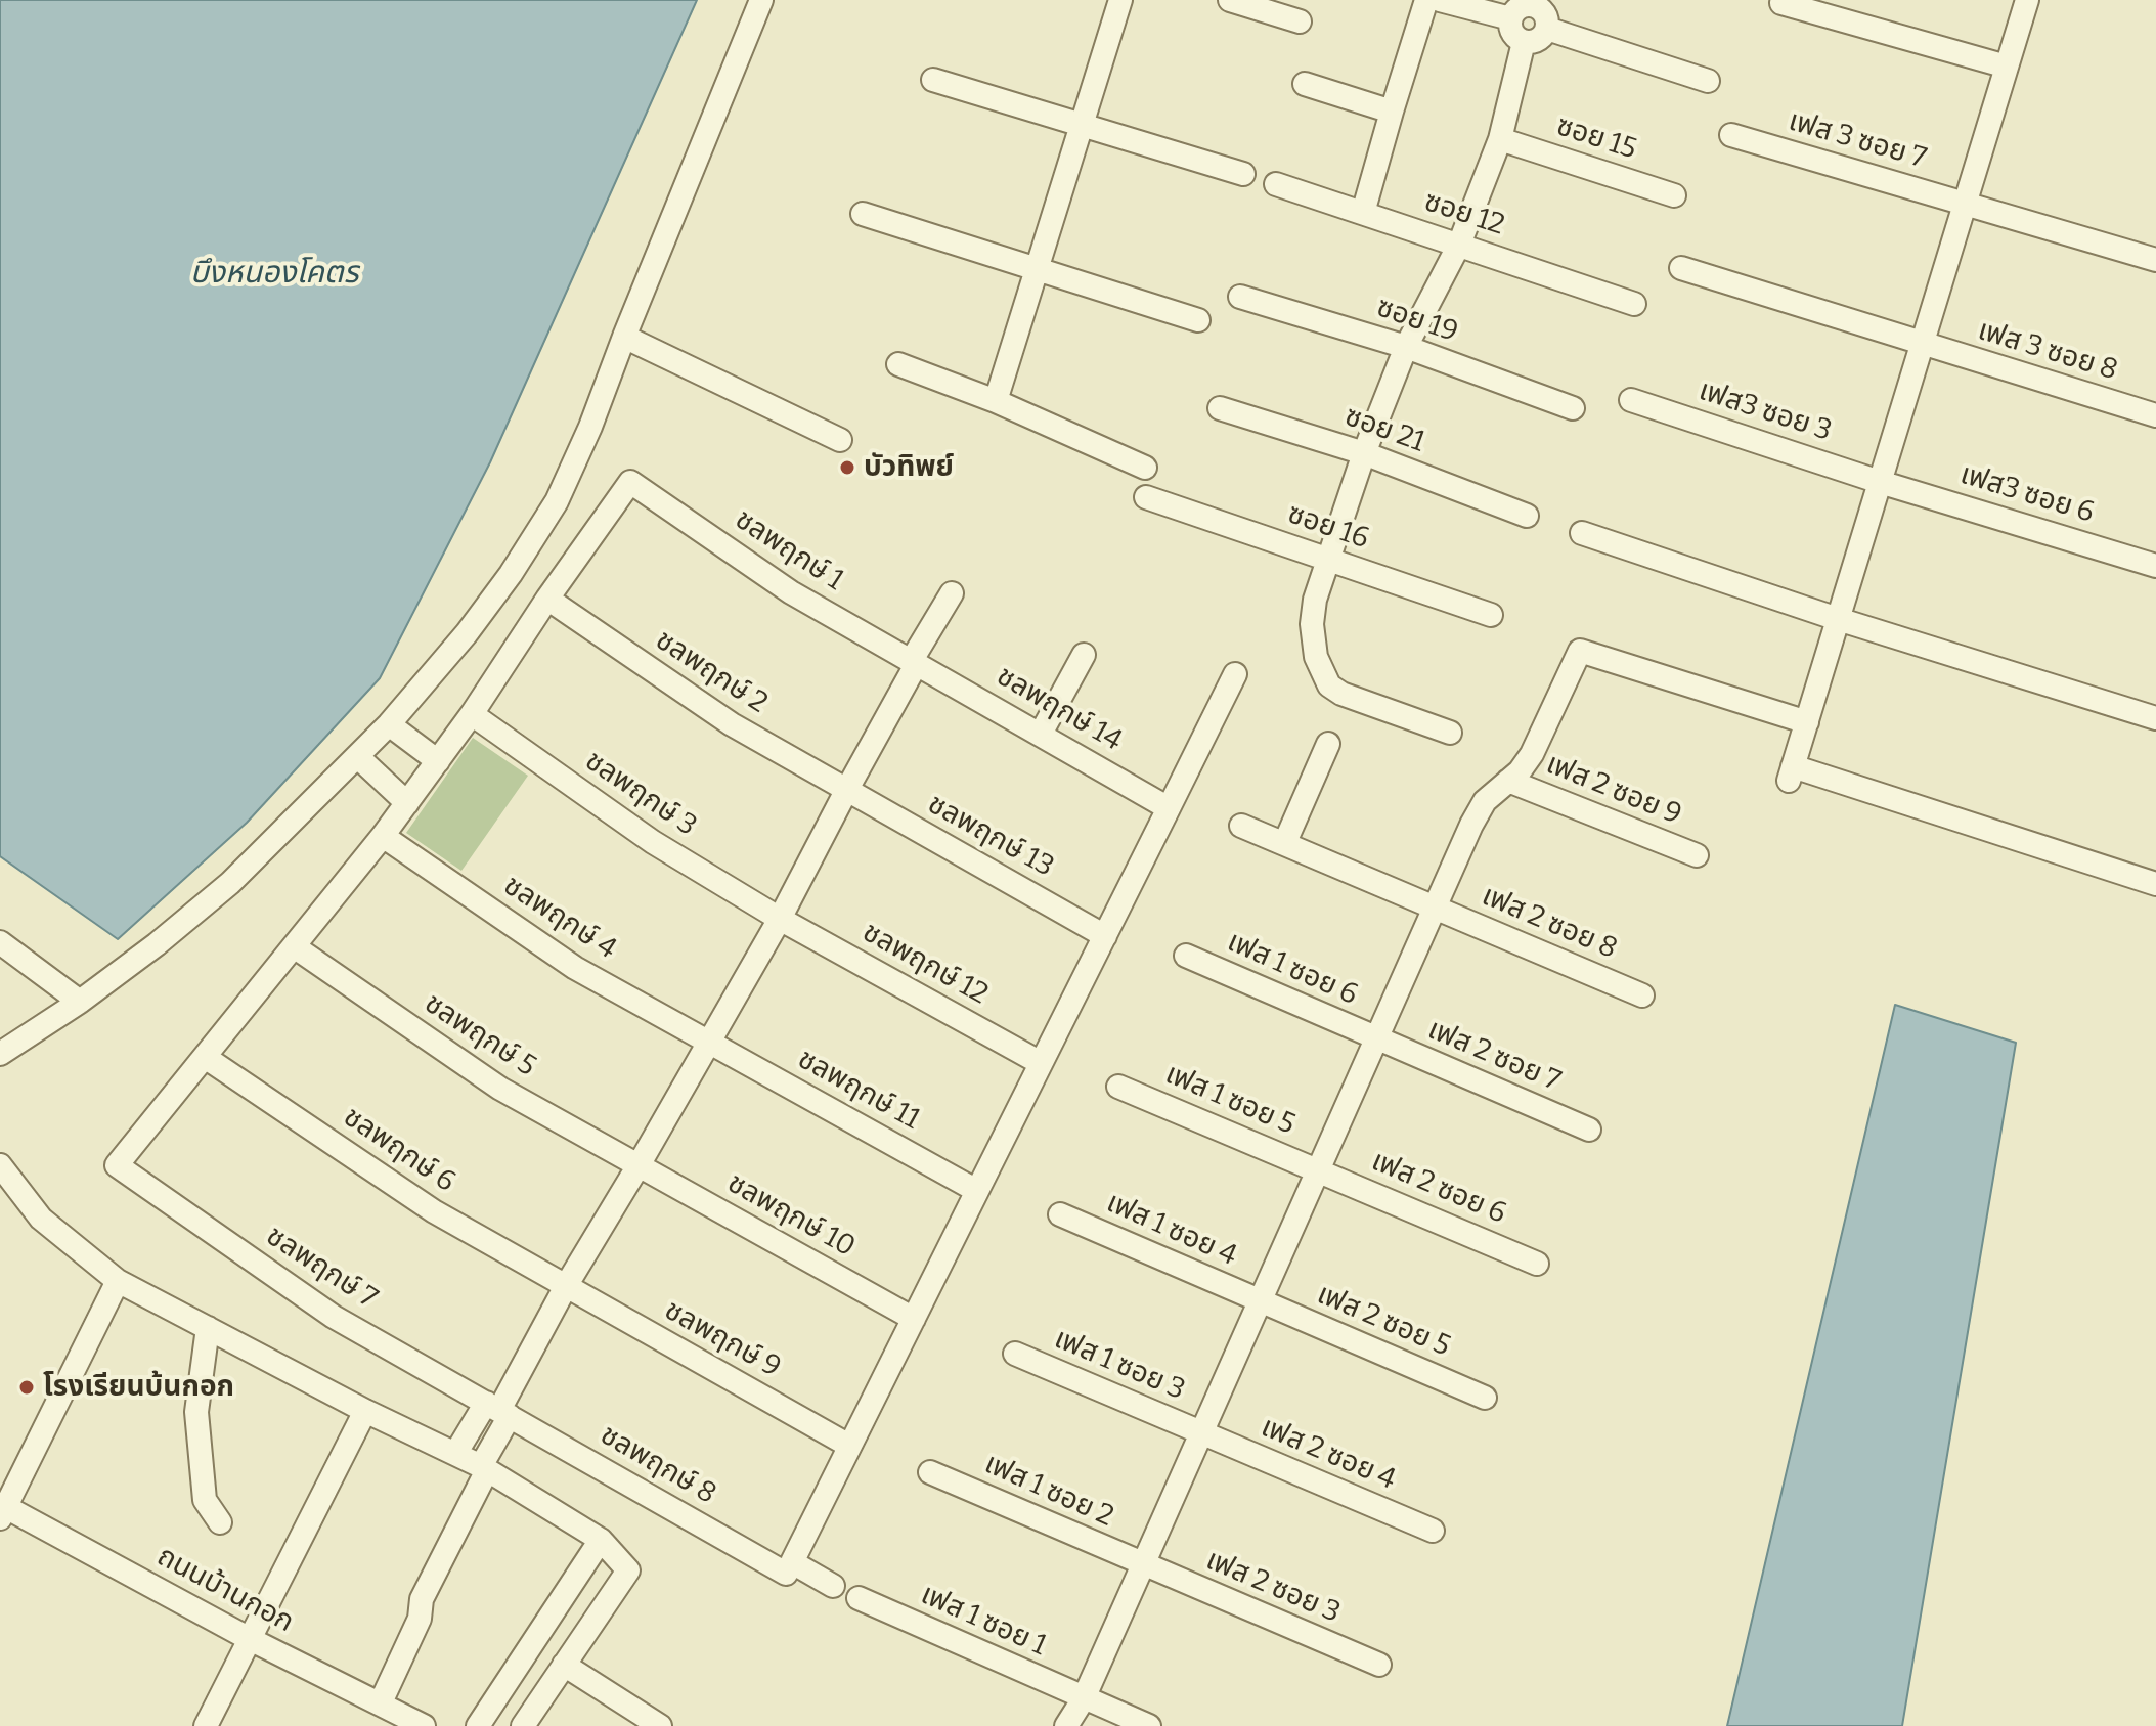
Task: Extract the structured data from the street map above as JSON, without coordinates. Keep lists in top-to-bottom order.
{
  "streets": {
    "street": [
      "ซอย 15",
      "เฟส 3 ซอย 7",
      "ซอย 12",
      "ซอย 19",
      "เฟส 3 ซอย 8",
      "เฟส3 ซอย 3",
      "ซอย 21",
      "เฟส3 ซอย 6",
      "ซอย 16",
      "ชลพฤกษ์ 1",
      "ชลพฤกษ์ 2",
      "ชลพฤกษ์ 14",
      "เฟส 2 ซอย 9",
      "ชลพฤกษ์ 3",
      "ชลพฤกษ์ 13",
      "ชลพฤกษ์ 4",
      "เฟส 2 ซอย 8",
      "ชลพฤกษ์ 12",
      "เฟส 1 ซอย 6",
      "ชลพฤกษ์ 5",
      "เฟส 2 ซอย 7",
      "ชลพฤกษ์ 11",
      "เฟส 1 ซอย 5",
      "ชลพฤกษ์ 6",
      "เฟส 2 ซอย 6",
      "ชลพฤกษ์ 10",
      "เฟส 1 ซอย 4",
      "ชลพฤกษ์ 7",
      "เฟส 2 ซอย 5",
      "ชลพฤกษ์ 9",
      "เฟส 1 ซอย 3",
      "เฟส 2 ซอย 4",
      "ชลพฤกษ์ 8",
      "เฟส 1 ซอย 2",
      "เฟส 2 ซอย 3",
      "ถนนบ้านกอก",
      "เฟส 1 ซอย 1"
    ]
  },
  "crossings": [
    ["เฟส3 ซอย 3", "เฟส3 ซอย 6"],
    ["ชลพฤกษ์ 1", "ชลพฤกษ์ 2"],
    ["ชลพฤกษ์ 1", "ชลพฤกษ์ 14"],
    ["ชลพฤกษ์ 2", "ชลพฤกษ์ 13"],
    ["ชลพฤกษ์ 3", "ชลพฤกษ์ 12"],
    ["ชลพฤกษ์ 4", "ชลพฤกษ์ 11"],
    ["เฟส 1 ซอย 6", "เฟส 2 ซอย 7"],
    ["ชลพฤกษ์ 5", "ชลพฤกษ์ 10"],
    ["เฟส 1 ซอย 5", "เฟส 2 ซอย 6"],
    ["ชลพฤกษ์ 6", "ชลพฤกษ์ 7"],
    ["ชลพฤกษ์ 6", "ชลพฤกษ์ 9"],
    ["เฟส 1 ซอย 4", "เฟส 2 ซอย 5"],
    ["ชลพฤกษ์ 7", "ชลพฤกษ์ 8"],
    ["เฟส 1 ซอย 3", "เฟส 2 ซอย 4"],
    ["เฟส 1 ซอย 2", "เฟส 2 ซอย 3"]
  ],
  "water": ["บึงหนองโคตร"],
  "places": ["บัวทิพย์", "โรงเรียนบ้นกอก"]
}
